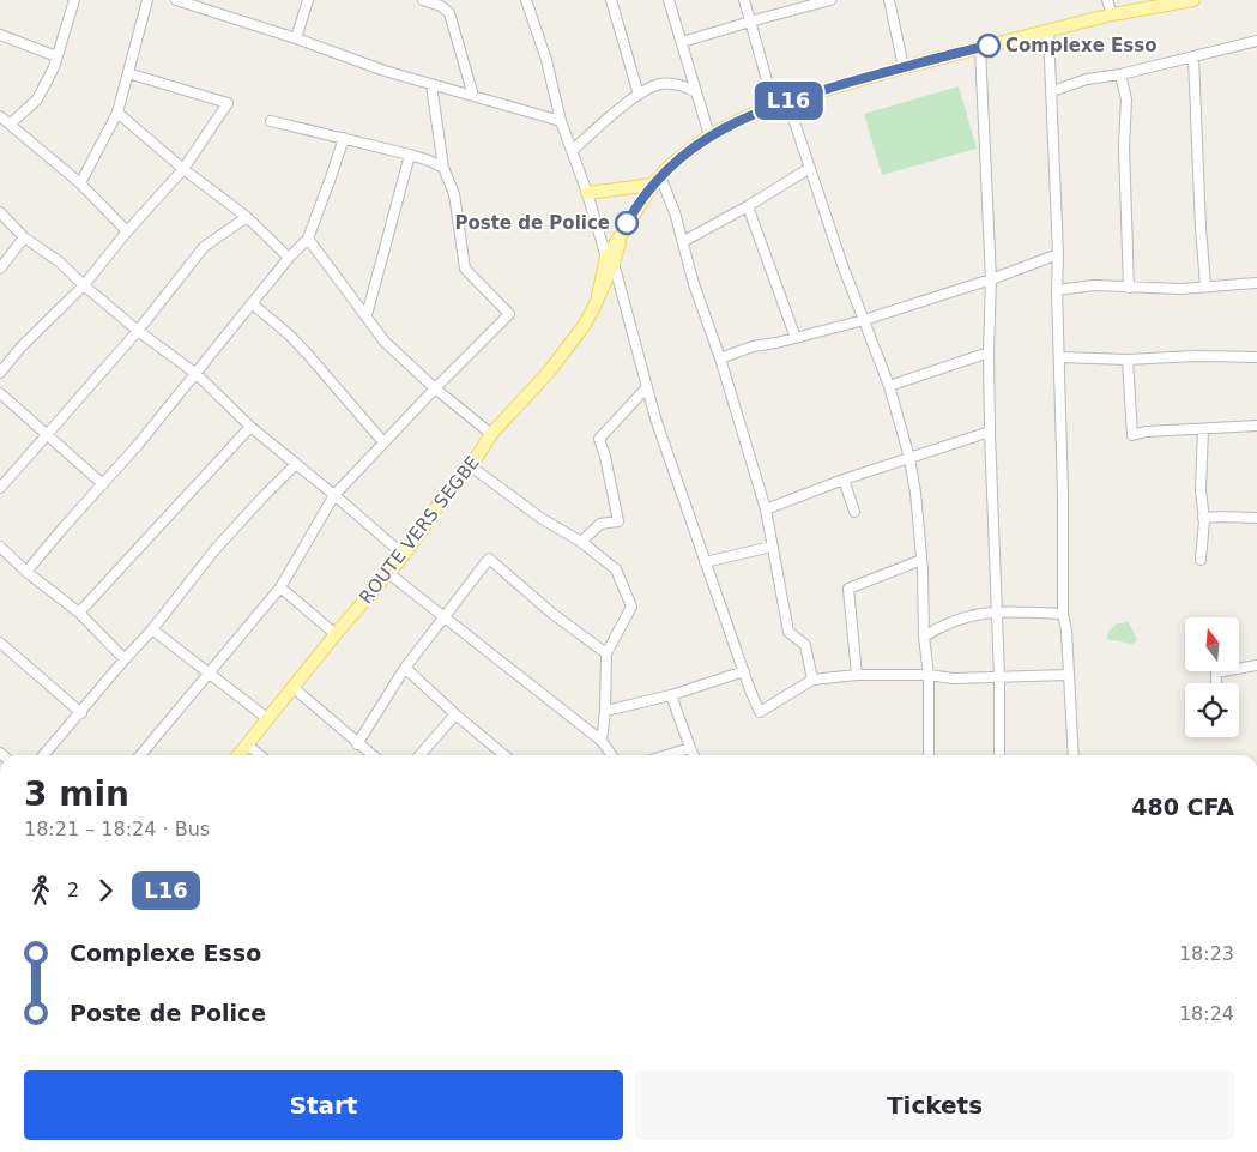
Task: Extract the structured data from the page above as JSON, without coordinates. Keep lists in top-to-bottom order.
{
  "streets": {
    "main road": ["ROUTE VERS SEGBE"]
  },
  "places": ["Complexe Esso", "Poste de Police"],
  "lines": ["bus line L16"],
  "north": "top",
  "page": {
    "on_map": "L16",
    "heading": ["3 min", "18:21 – 18:24 · Bus", "480 CFA"],
    "legs": ["2", "L16"],
    "list": [
      {
        "name": "Complexe Esso",
        "value": "18:23"
      },
      {
        "name": "Poste de Police",
        "value": "18:24"
      }
    ],
    "buttons": ["Start", "Tickets"]
  }
}
